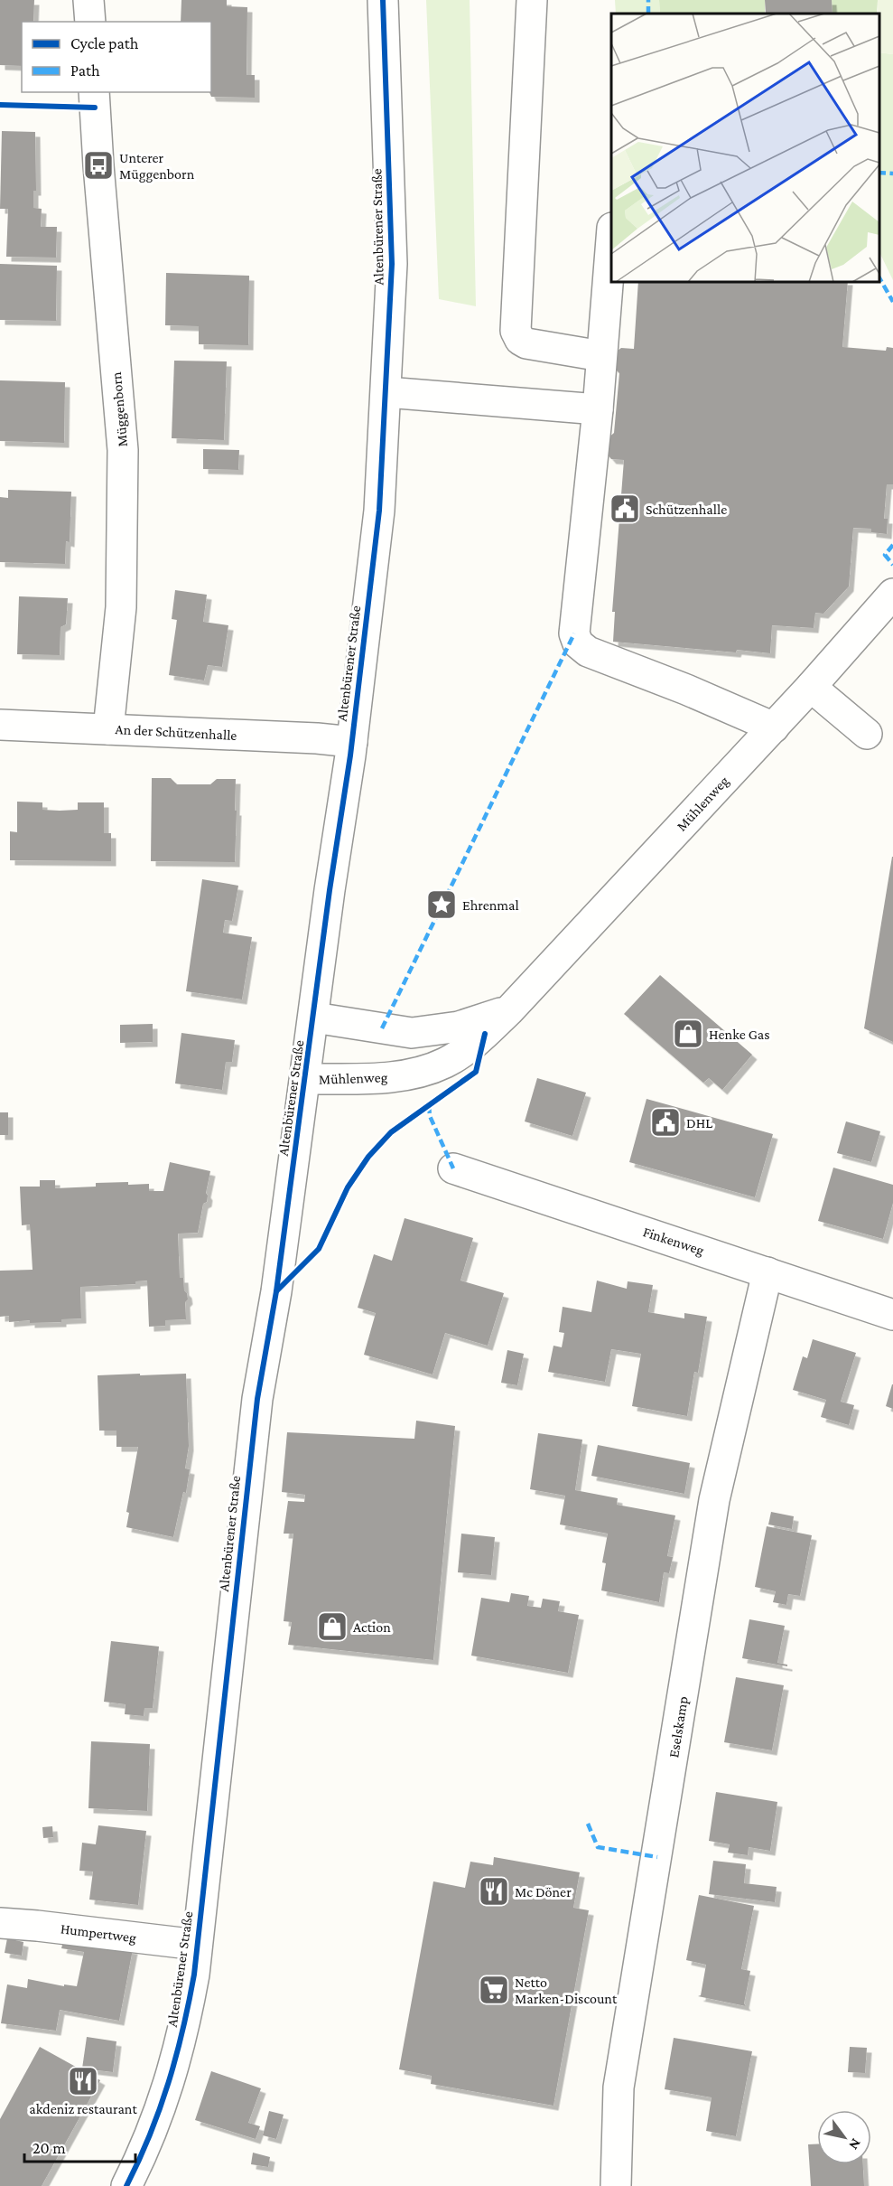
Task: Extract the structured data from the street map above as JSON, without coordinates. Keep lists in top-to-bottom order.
{
  "streets": {
    "street": [
      "Altenbürener Straße",
      "Müggenborn",
      "An der Schützenhalle",
      "Mühlenweg",
      "Finkenweg",
      "Eselskamp",
      "Humpertweg"
    ]
  },
  "crossings": [
    ["Altenbürener Straße", "An der Schützenhalle"],
    ["Altenbürener Straße", "Mühlenweg"],
    ["Altenbürener Straße", "Humpertweg"],
    ["Müggenborn", "An der Schützenhalle"],
    ["Finkenweg", "Eselskamp"]
  ],
  "places": {
    "bus stop": ["Unterer Müggenborn"],
    "public building": ["Schützenhalle", "DHL"],
    "place": ["Ehrenmal"],
    "shop": ["Henke Gas", "Action"],
    "restaurant": ["Mc Döner", "akdeniz restaurant"],
    "supermarket": ["Netto Marken-Discount"]
  },
  "legend": ["Cycle path", "Path"],
  "scale_bar": "20 m",
  "north": "bottom right"
}
